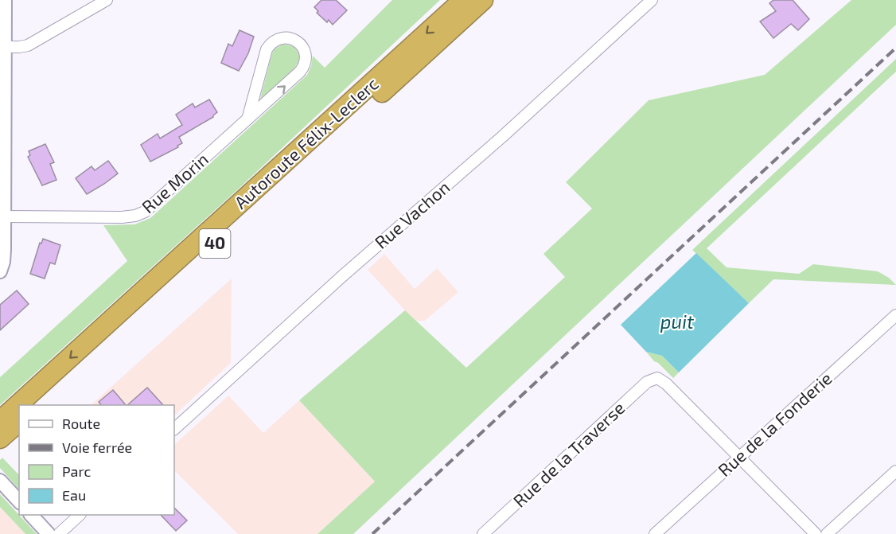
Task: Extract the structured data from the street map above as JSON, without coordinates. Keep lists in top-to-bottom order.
{
  "streets": {
    "highway": ["Autoroute Félix-Leclerc", "40"],
    "street": [
      "Rue Morin",
      "Rue Vachon",
      "Rue de la Fonderie",
      "Rue de la Traverse"
    ]
  },
  "crossings": [
    ["Rue de la Fonderie", "Rue de la Traverse"]
  ],
  "water": ["puit"],
  "legend": [
    "Route",
    "Voie ferrée",
    "Parc",
    "Eau"
  ]
}
